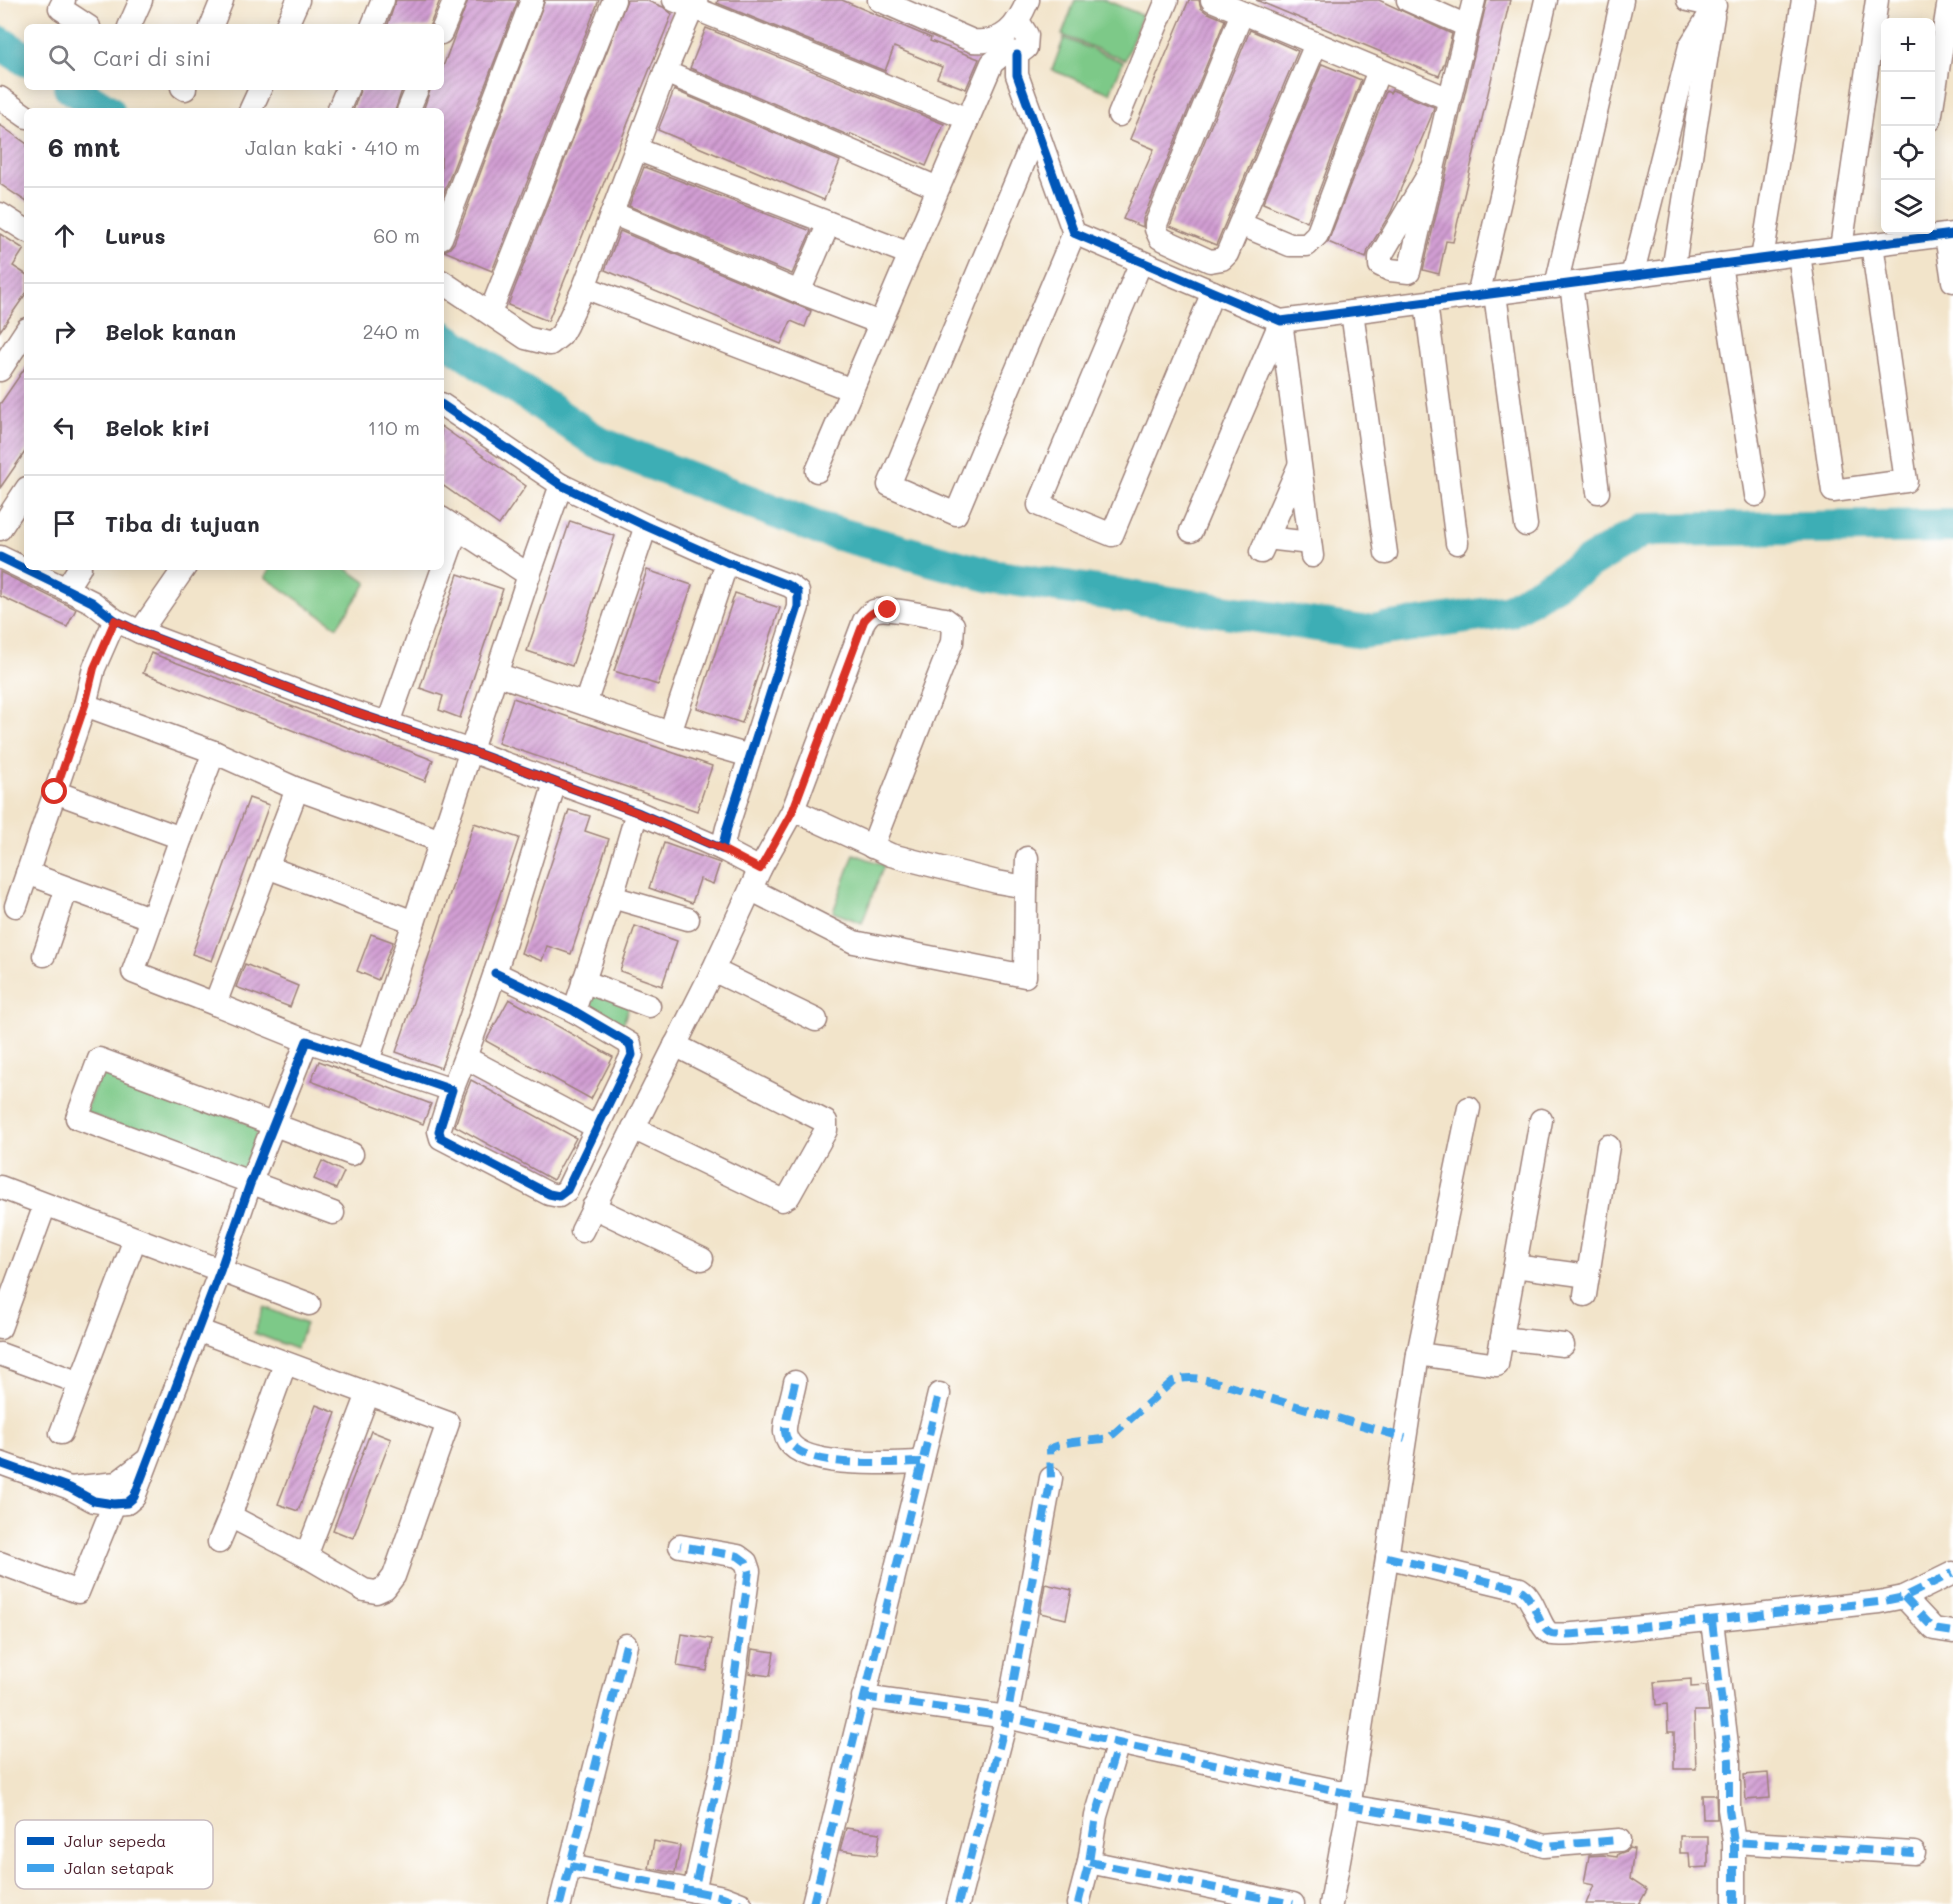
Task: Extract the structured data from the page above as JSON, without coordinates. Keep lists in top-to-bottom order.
{
  "legend": ["Jalur sepeda", "Jalan setapak"],
  "page": {
    "map_buttons": ["+", "−"],
    "search": "Cari di sini",
    "heading": ["6 mnt", "Jalan kaki · 410 m"],
    "list": [
      ["Lurus", "60 m"],
      ["Belok kanan", "240 m"],
      ["Belok kiri", "110 m"],
      "Tiba di tujuan"
    ]
  }
}
